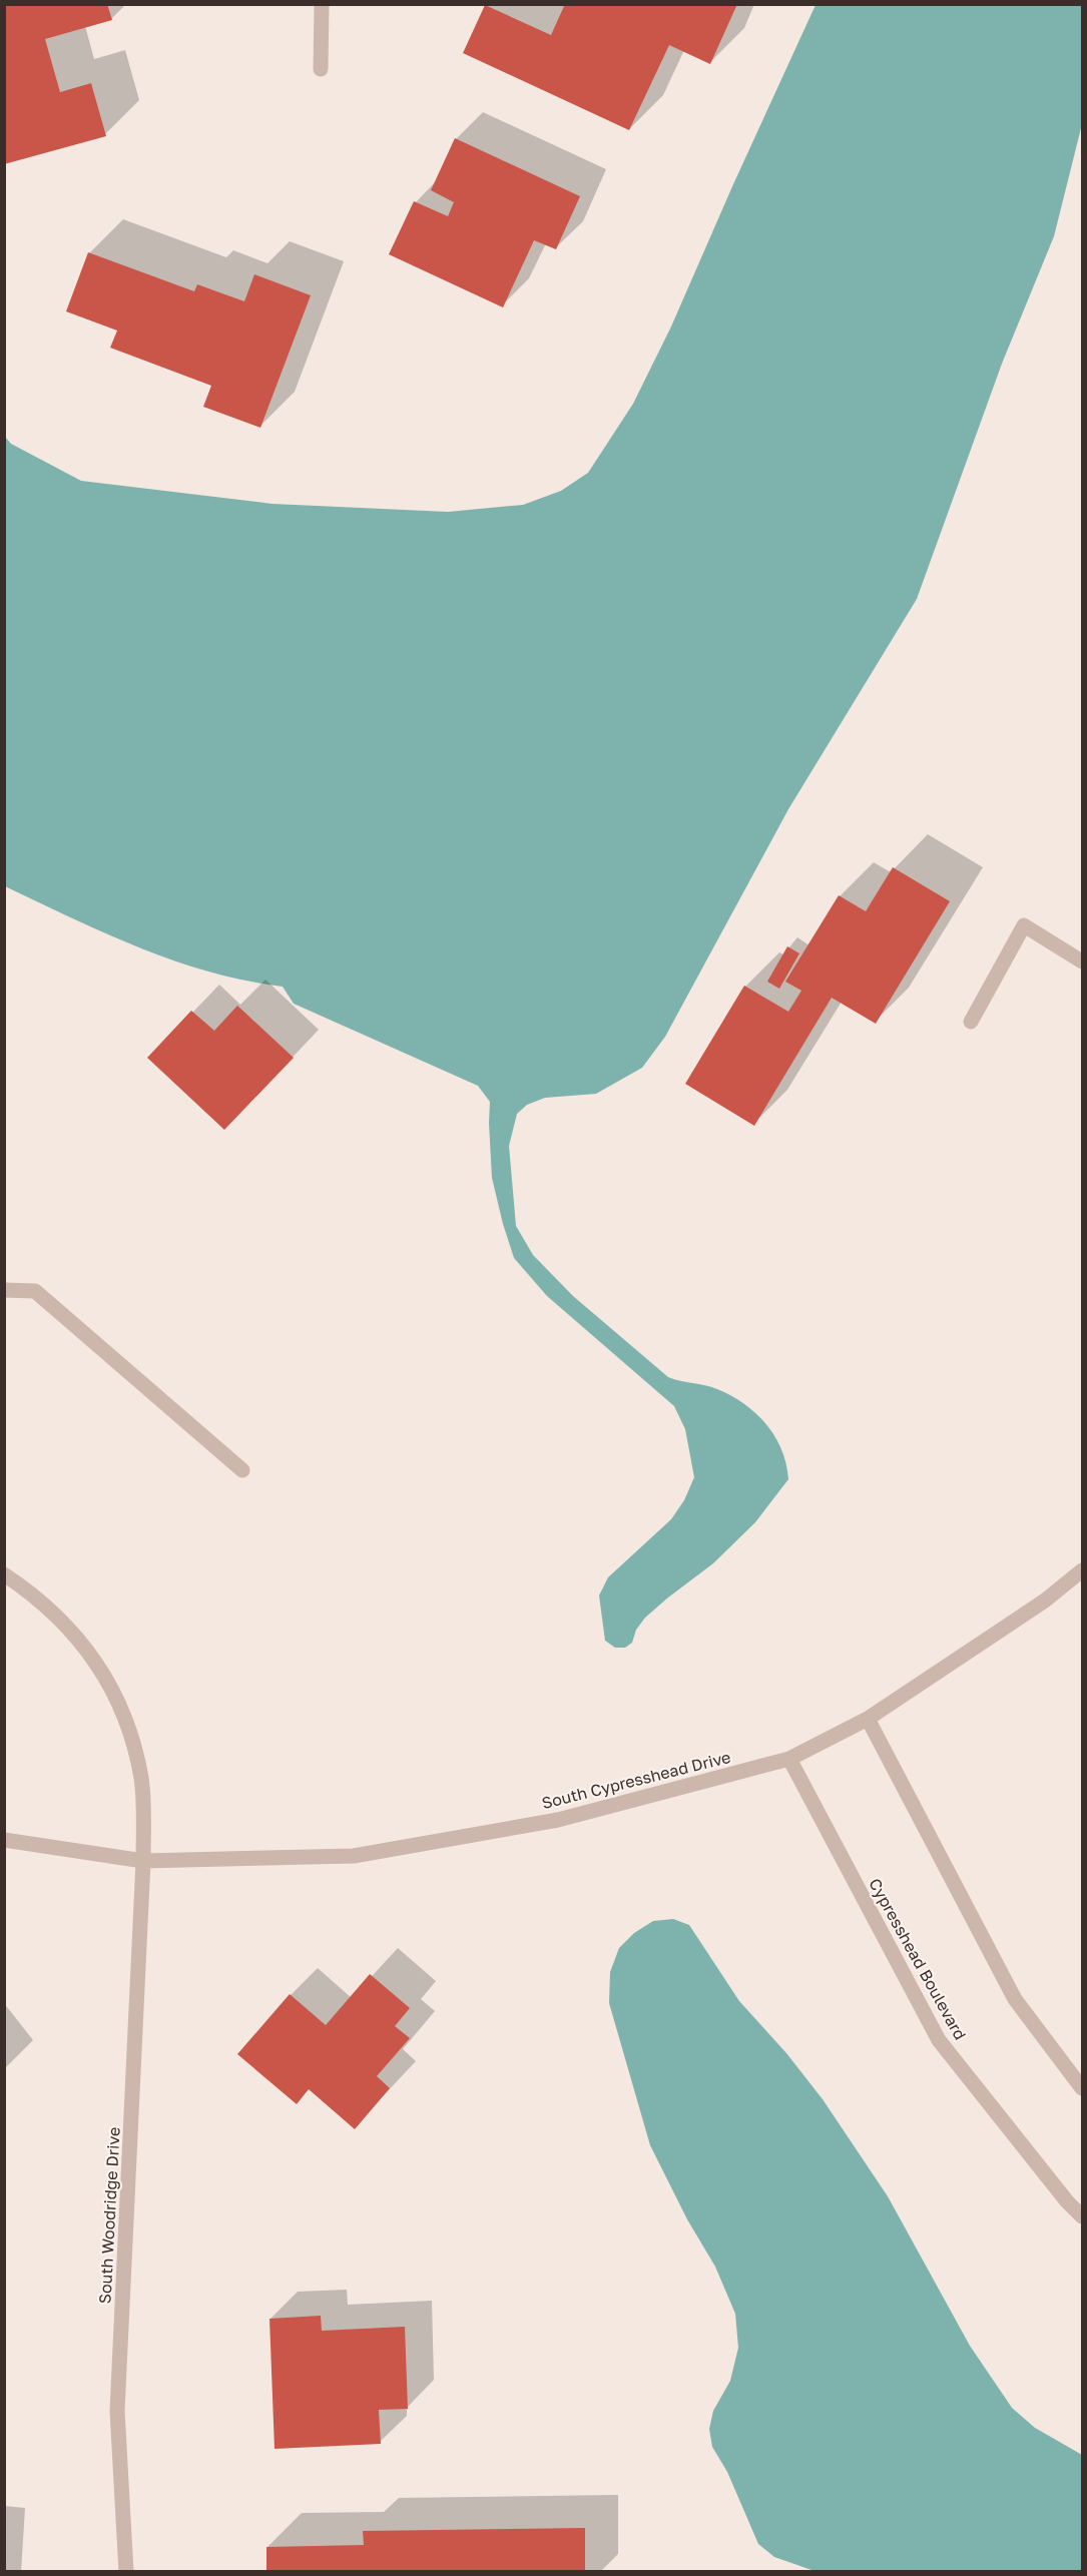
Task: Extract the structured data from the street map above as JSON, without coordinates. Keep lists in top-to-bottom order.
{
  "streets": {
    "street": ["South Cypresshead Drive", "Cypresshead Boulevard", "South Woodridge Drive"]
  },
  "crossings": [
    ["South Cypresshead Drive", "Cypresshead Boulevard"],
    ["South Cypresshead Drive", "South Woodridge Drive"]
  ]
}
